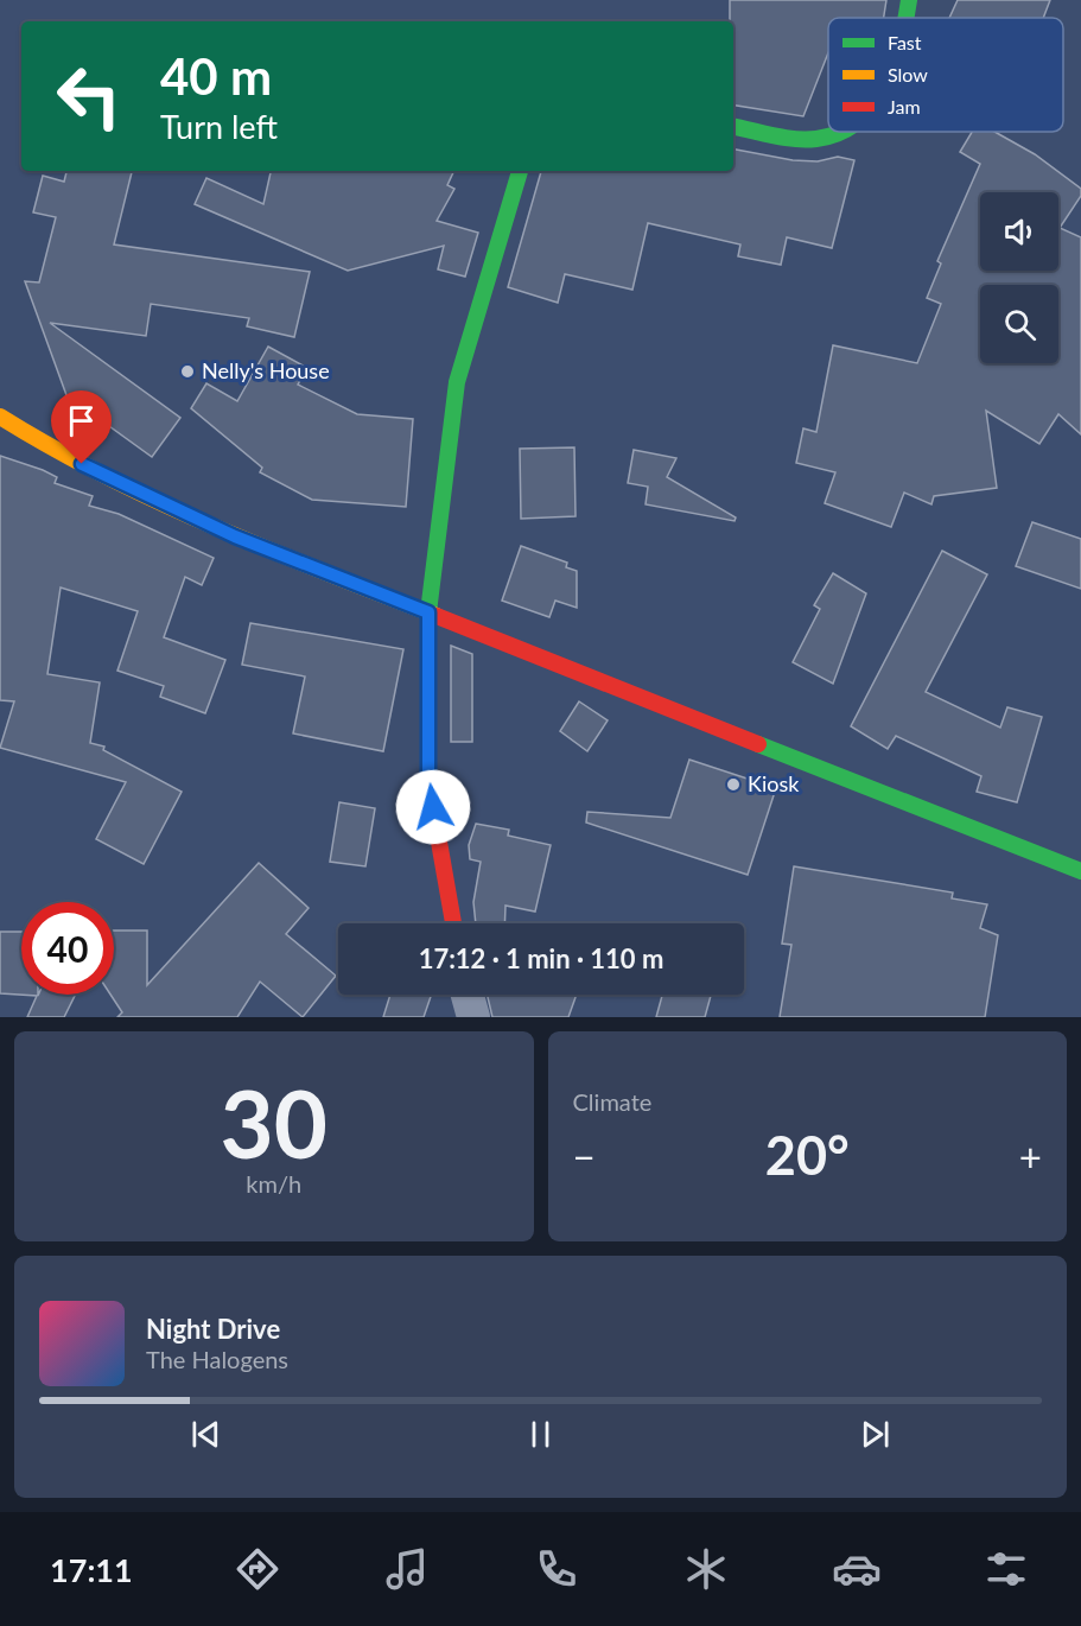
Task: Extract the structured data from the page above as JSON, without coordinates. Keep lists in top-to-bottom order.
{
  "places": ["Nelly's House", "Kiosk"],
  "legend": ["Fast", "Slow", "Jam"],
  "page": {
    "turn": ["40 m", "Turn left"],
    "limit": "40",
    "trip": "17:12 · 1 min · 110 m",
    "tile": [
      ["30", "km/h"],
      "Climate"
    ],
    "heat": ["−", "20°", "+"],
    "song": ["Night Drive", "The Halogens"],
    "tabs": "17:11"
  }
}
